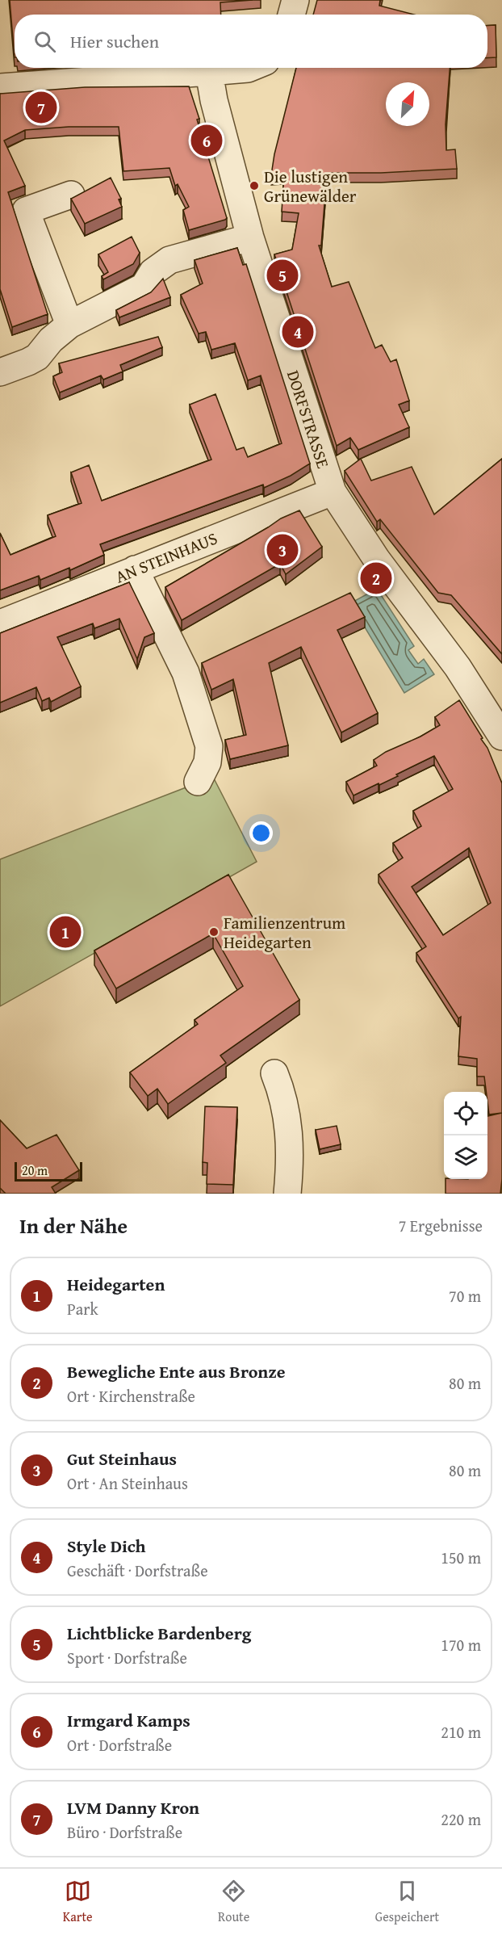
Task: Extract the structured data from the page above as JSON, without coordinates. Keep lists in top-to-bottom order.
{
  "streets": {
    "street": ["DORFSTRASSE", "AN STEINHAUS"]
  },
  "crossings": [
    ["DORFSTRASSE", "AN STEINHAUS"]
  ],
  "places": ["Die lustigen Grünewälder", "Familienzentrum Heidegarten"],
  "scale_bar": "20 m",
  "north": "top right",
  "page": {
    "search": "Hier suchen",
    "pins": [
      "7",
      "6",
      "5",
      "4",
      "3",
      "2",
      "1"
    ],
    "scale": "20 m",
    "heading": ["In der Nähe", "7 Ergebnisse"],
    "list": [
      {
        "mark": "1",
        "name": "Heidegarten",
        "note": "Park",
        "value": "70 m"
      },
      {
        "mark": "2",
        "name": "Bewegliche Ente aus Bronze",
        "note": "Ort · Kirchenstraße",
        "value": "80 m"
      },
      {
        "mark": "3",
        "name": "Gut Steinhaus",
        "note": "Ort · An Steinhaus",
        "value": "80 m"
      },
      {
        "mark": "4",
        "name": "Style Dich",
        "note": "Geschäft · Dorfstraße",
        "value": "150 m"
      },
      {
        "mark": "5",
        "name": "Lichtblicke Bardenberg",
        "note": "Sport · Dorfstraße",
        "value": "170 m"
      },
      {
        "mark": "6",
        "name": "Irmgard Kamps",
        "note": "Ort · Dorfstraße",
        "value": "210 m"
      },
      {
        "mark": "7",
        "name": "LVM Danny Kron",
        "note": "Büro · Dorfstraße",
        "value": "220 m"
      }
    ],
    "nav": ["Karte", "Route", "Gespeichert"]
  }
}
